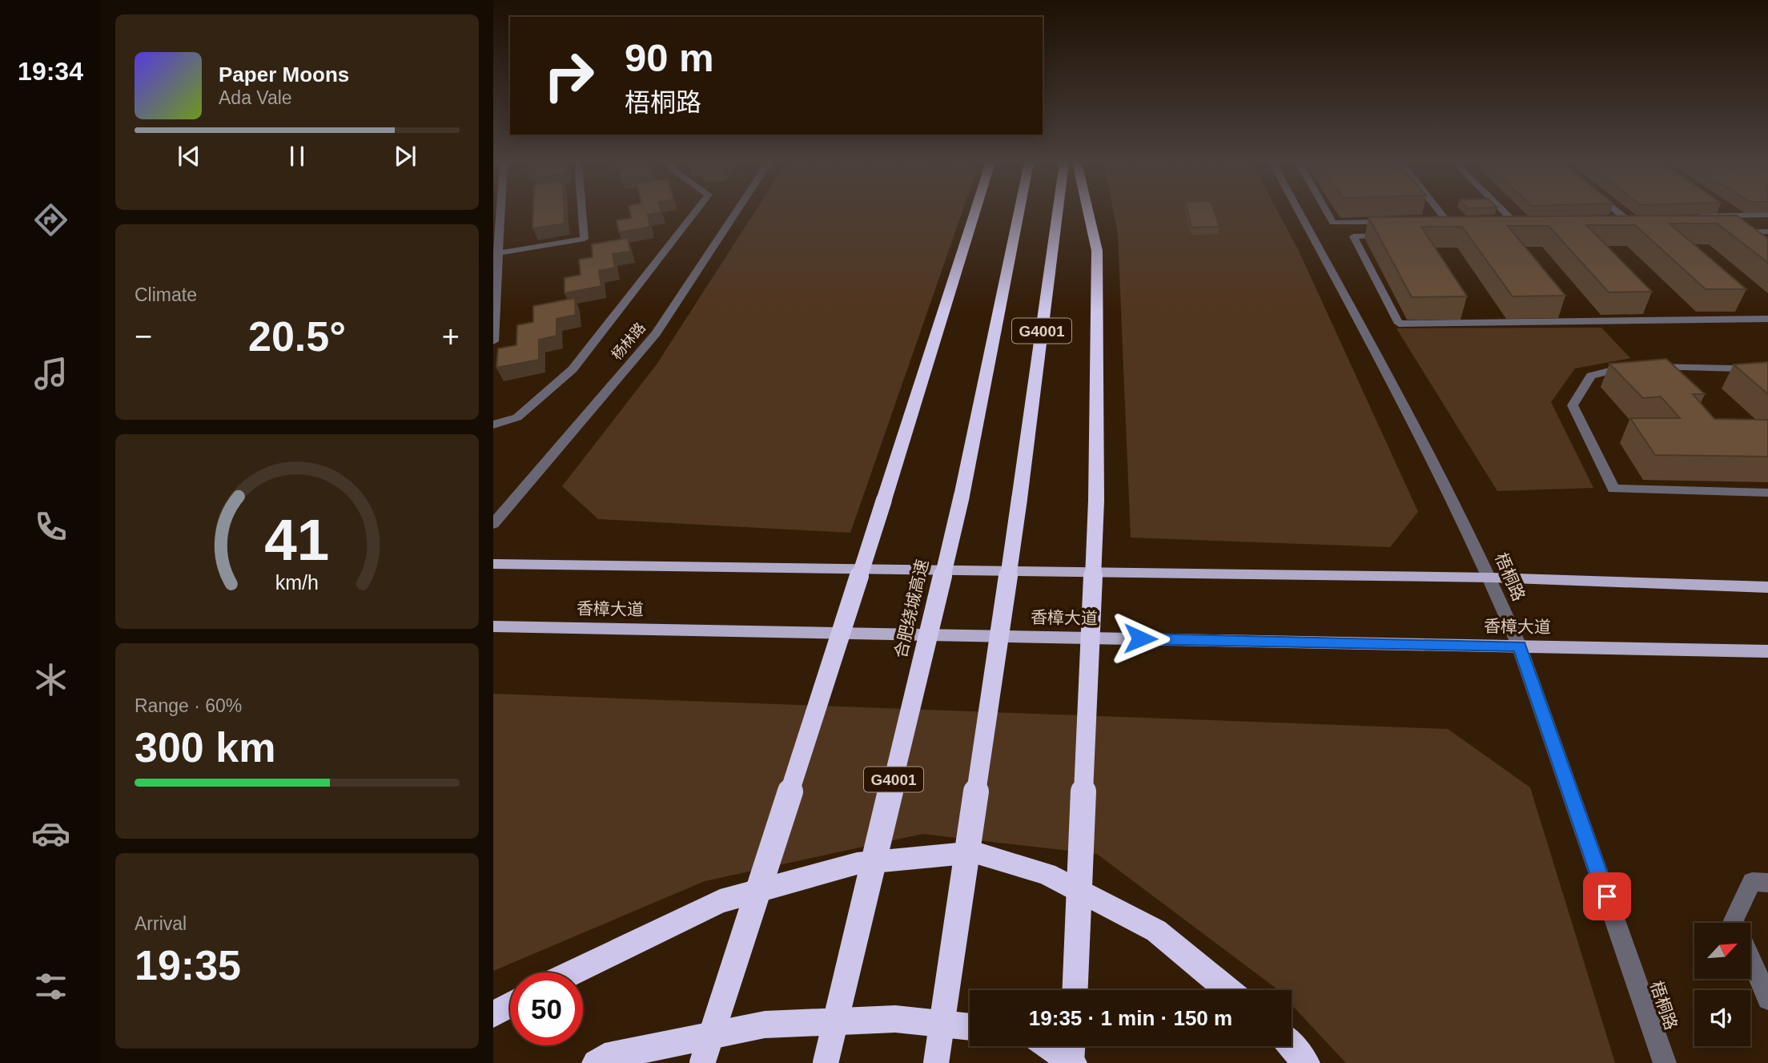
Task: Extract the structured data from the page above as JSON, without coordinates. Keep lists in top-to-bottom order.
{
  "streets": {
    "highway": ["G4001", "合肥绕城高速"],
    "main road": ["香樟大道"],
    "street": ["杨林路", "梧桐路"]
  },
  "crossings": [
    ["梧桐路", "香樟大道"]
  ],
  "north": "top right",
  "page": {
    "tabs": "19:34",
    "turn": ["90 m", "梧桐路"],
    "song": ["Paper Moons", "Ada Vale"],
    "tile": [
      "Climate",
      ["Range · 60%", "300 km"],
      ["Arrival", "19:35"]
    ],
    "heat": ["−", "20.5°", "+"],
    "limit": "50",
    "trip": "19:35 · 1 min · 150 m",
    "gauge": ["41", "km/h"]
  }
}
